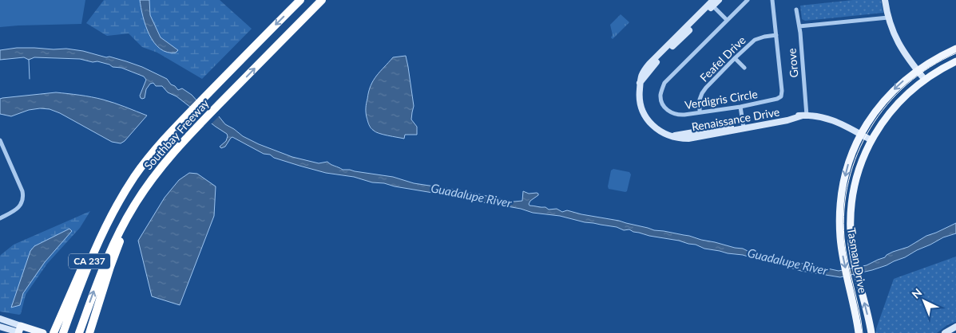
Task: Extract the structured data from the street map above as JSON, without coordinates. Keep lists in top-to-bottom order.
{
  "streets": {
    "highway": ["Southbay Freeway", "CA 237"],
    "main road": ["Tasman Drive"],
    "street": [
      "Feafel Drive",
      "Grove",
      "Verdigris Circle",
      "Renaissance Drive"
    ]
  },
  "crossings": [
    ["Feafel Drive", "Verdigris Circle"],
    ["Grove", "Renaissance Drive"],
    ["Renaissance Drive", "Tasman Drive"]
  ],
  "water": ["Guadalupe River"],
  "north": "top left"
}
